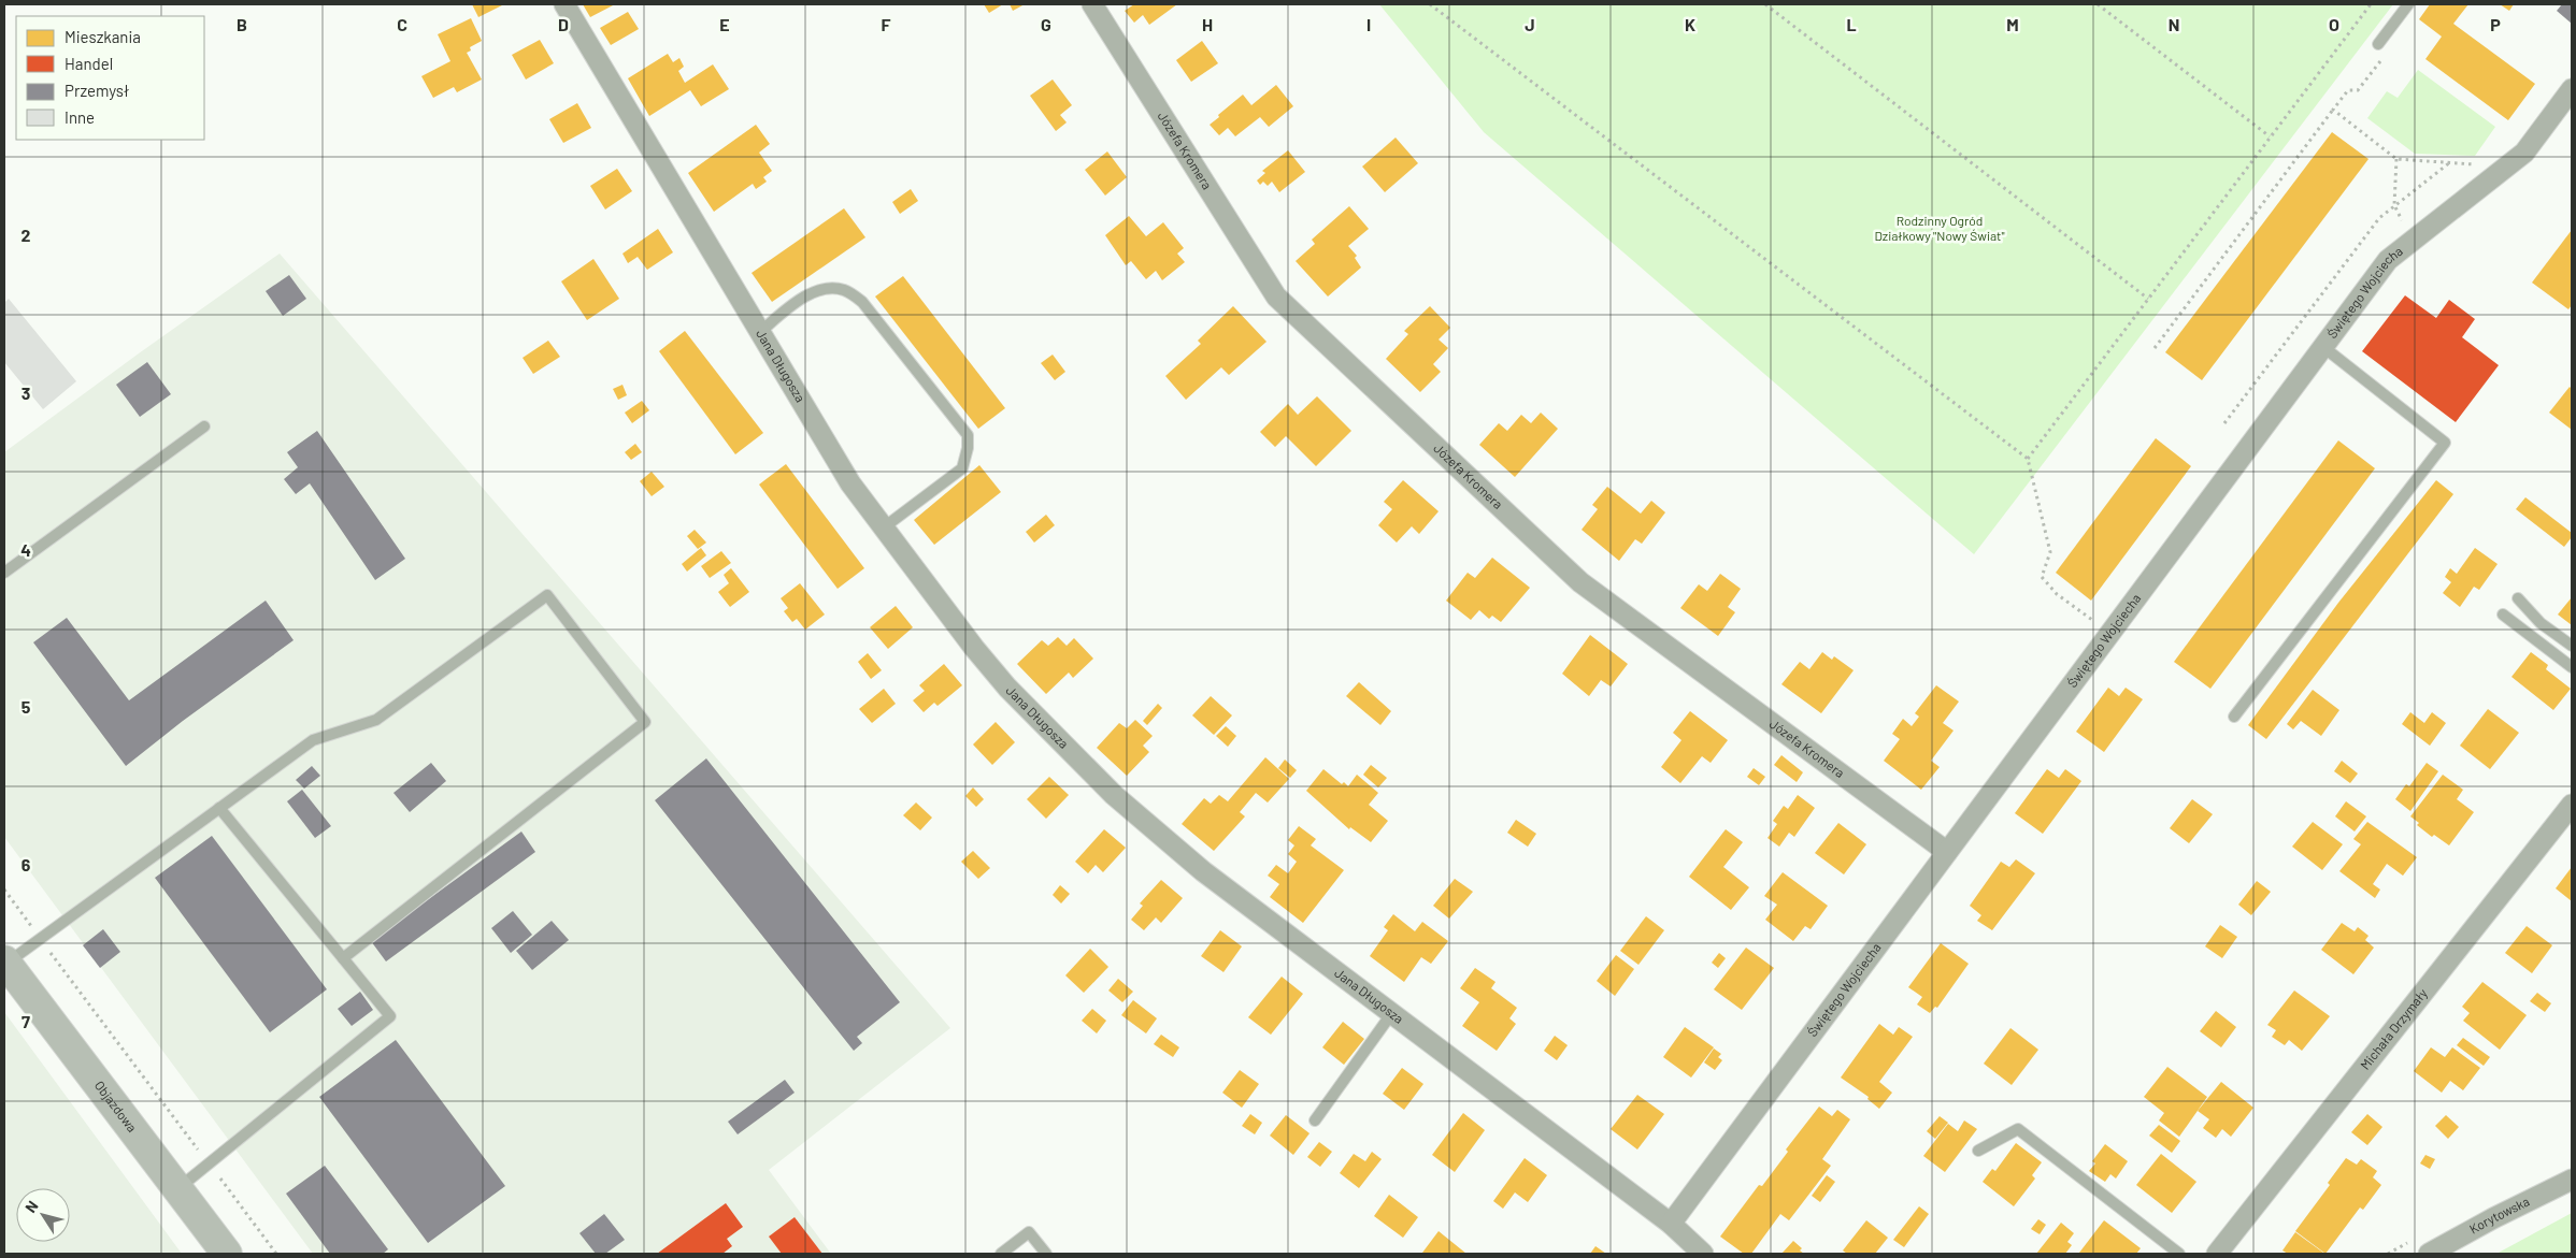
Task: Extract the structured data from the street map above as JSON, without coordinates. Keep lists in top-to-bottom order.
{
  "streets": {
    "street": [
      "Józefa Kromera",
      "Świętego Wojciecha",
      "Jana Długosza",
      "Michała Drzymały",
      "Objazdowa",
      "Korytowska"
    ]
  },
  "crossings": [
    ["Józefa Kromera", "Świętego Wojciecha"],
    ["Świętego Wojciecha", "Jana Długosza"]
  ],
  "parks": ["Rodzinny Ogród Działkowy \"Nowy Świat\""],
  "legend": [
    "Mieszkania",
    "Handel",
    "Przemysł",
    "Inne"
  ],
  "north": "top left",
  "grid": {
    "columns": [
      "B",
      "C",
      "D",
      "E",
      "F",
      "G",
      "H",
      "I",
      "J",
      "K",
      "L",
      "M",
      "N",
      "O",
      "P"
    ],
    "rows": [
      "2",
      "3",
      "4",
      "5",
      "6",
      "7"
    ]
  }
}
